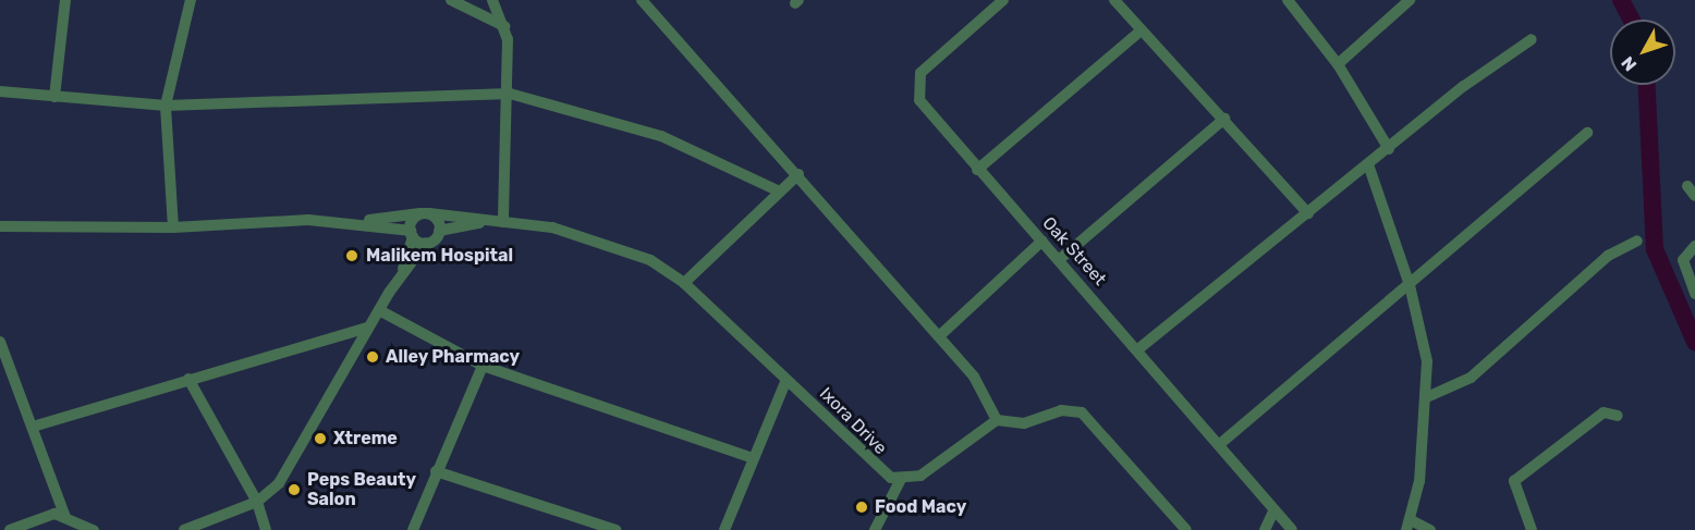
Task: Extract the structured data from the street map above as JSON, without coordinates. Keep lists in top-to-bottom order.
{
  "streets": {
    "street": ["Oak Street", "Ixora Drive"]
  },
  "places": [
    "Malikem Hospital",
    "Alley Pharmacy",
    "Xtreme",
    "Peps Beauty Salon",
    "Food Macy"
  ],
  "north": "bottom left"
}
